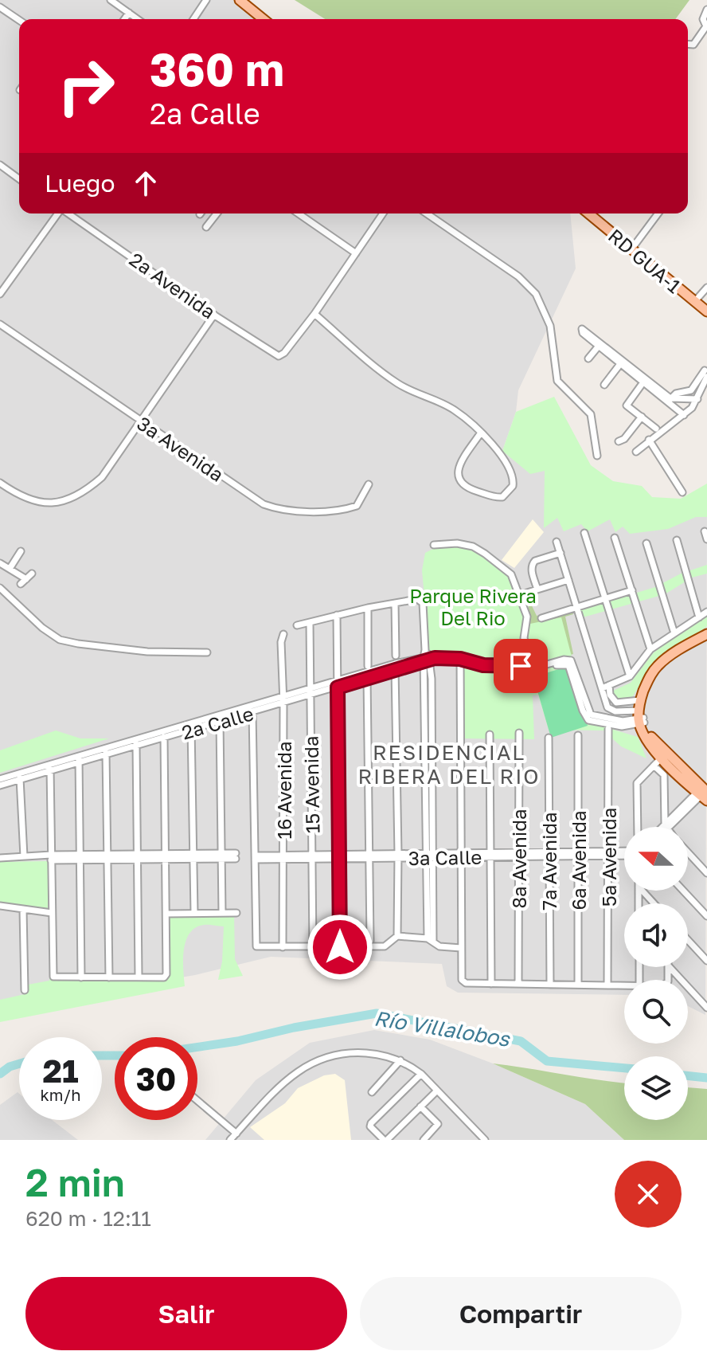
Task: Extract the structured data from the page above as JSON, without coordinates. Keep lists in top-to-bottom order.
{
  "streets": {
    "main road": ["RD GUA-1"],
    "street": [
      "2a Avenida",
      "3a Avenida",
      "2a Calle",
      "15 Avenida",
      "16 Avenida",
      "3a Calle",
      "5a Avenida",
      "8a Avenida",
      "6a Avenida",
      "7a Avenida"
    ]
  },
  "crossings": [
    ["2a Calle", "15 Avenida"],
    ["2a Calle", "16 Avenida"],
    ["15 Avenida", "3a Calle"],
    ["16 Avenida", "3a Calle"],
    ["3a Calle", "5a Avenida"],
    ["3a Calle", "8a Avenida"],
    ["3a Calle", "6a Avenida"],
    ["3a Calle", "7a Avenida"]
  ],
  "districts": ["RESIDENCIAL RIBERA DEL RIO"],
  "water": ["Río Villalobos"],
  "parks": ["Parque Rivera Del Rio"],
  "north": "left",
  "page": {
    "turn": ["360 m", "2a Calle"],
    "then": "Luego",
    "speed": "21 km/h",
    "limit": "30",
    "heading": ["2 min", "620 m · 12:11"],
    "buttons": ["Salir", "Compartir"]
  }
}
